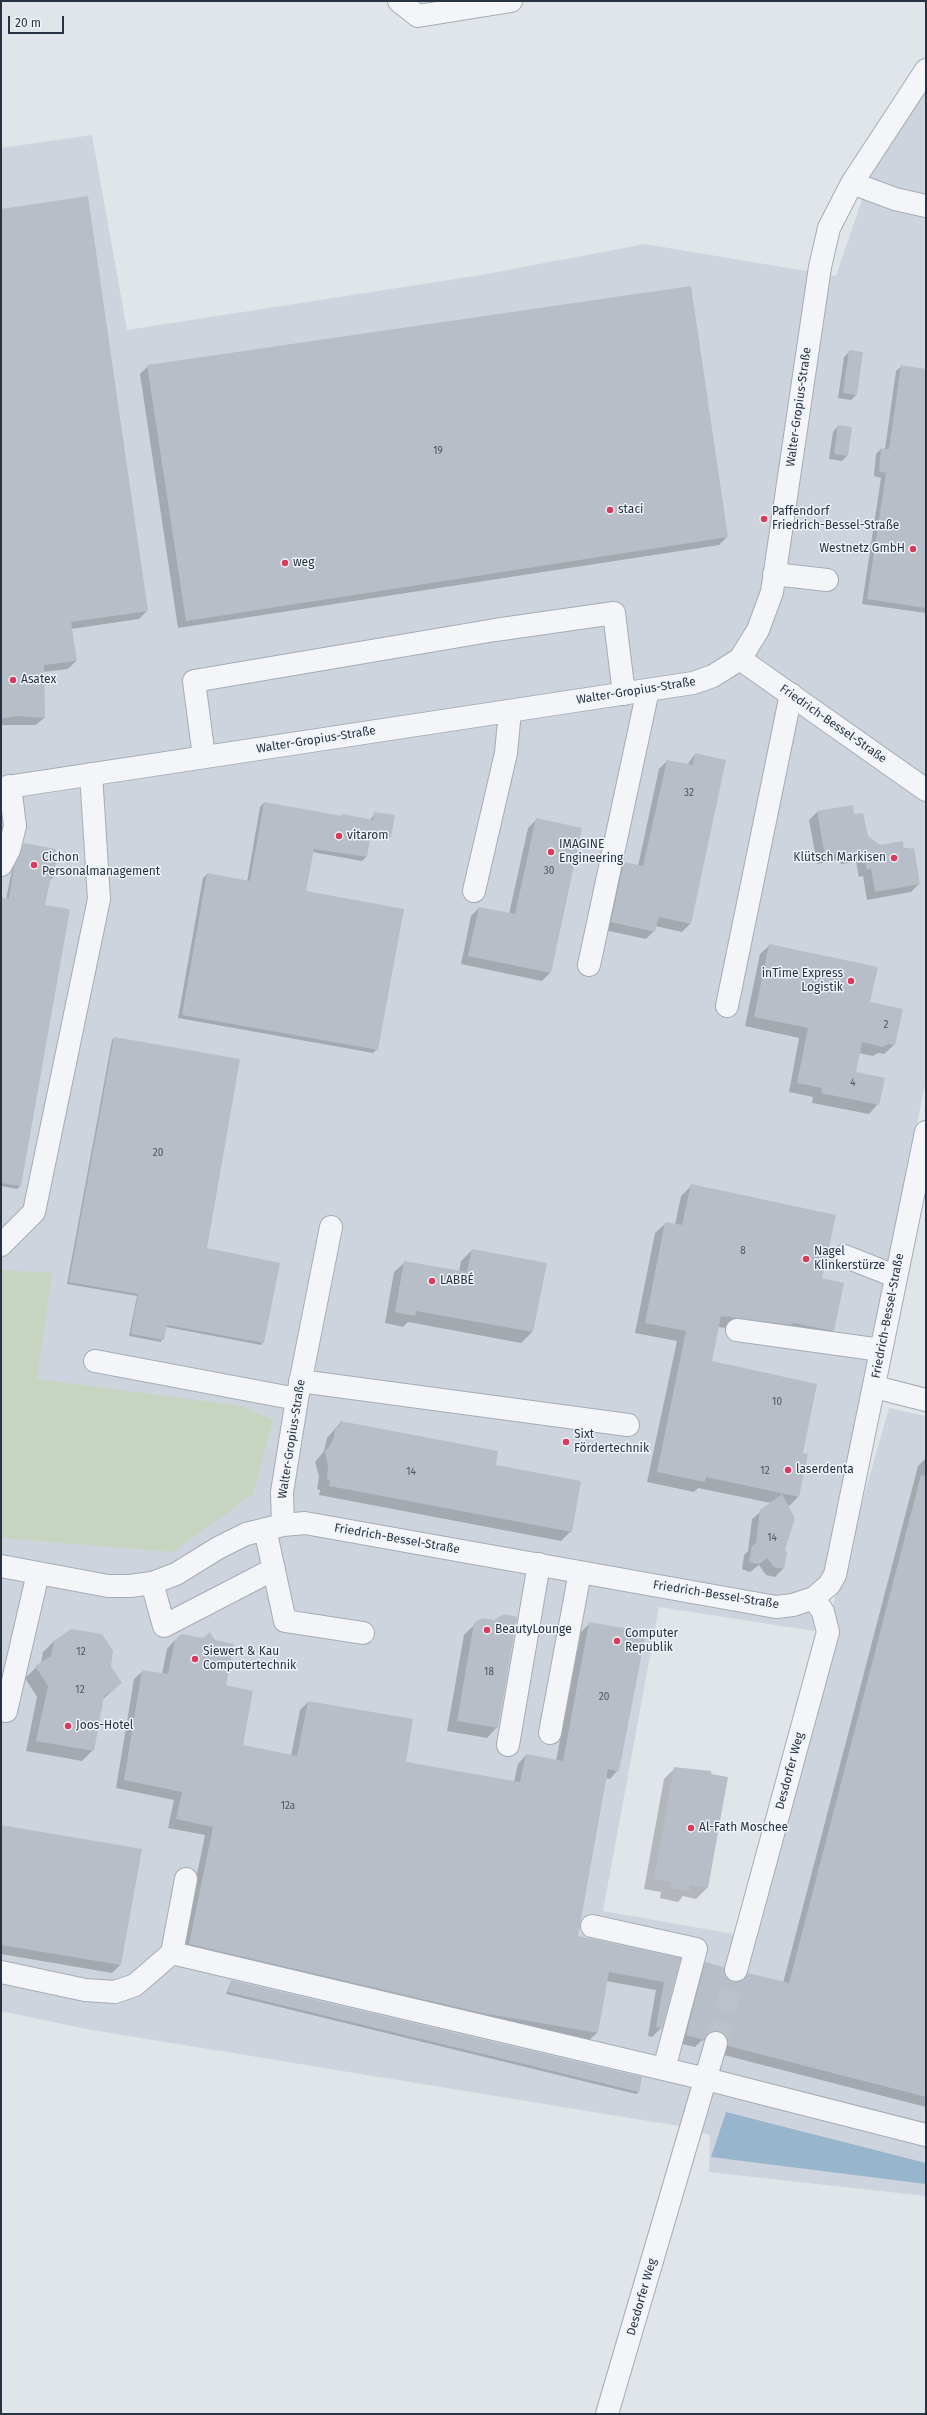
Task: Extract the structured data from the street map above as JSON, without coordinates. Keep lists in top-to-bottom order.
{
  "streets": {
    "street": ["Walter-Gropius-Straße", "Friedrich-Bessel-Straße", "Desdorfer Weg"]
  },
  "crossings": [
    ["Walter-Gropius-Straße", "Friedrich-Bessel-Straße"],
    ["Friedrich-Bessel-Straße", "Desdorfer Weg"]
  ],
  "places": [
    "staci",
    "Paffendorf Friedrich-Bessel-Straße",
    "Westnetz GmbH",
    "weg",
    "Asatex",
    "vitarom",
    "IMAGINE Engineering",
    "Klütsch Markisen",
    "Cichon Personalmanagement",
    "inTime Express Logistik",
    "Nagel Klinkerstürze",
    "LABBÉ",
    "Sixt Fördertechnik",
    "laserdenta",
    "BeautyLounge",
    "Computer Republik",
    "Siewert & Kau Computertechnik",
    "Joos-Hotel",
    "Al-Fath Moschee"
  ],
  "house_numbers": [
    "19",
    "32",
    "30",
    "2",
    "4",
    "20",
    "8",
    "10",
    "12",
    "14",
    "14",
    "12",
    "18",
    "12",
    "20",
    "12a"
  ],
  "scale_bar": "20 m"
}
